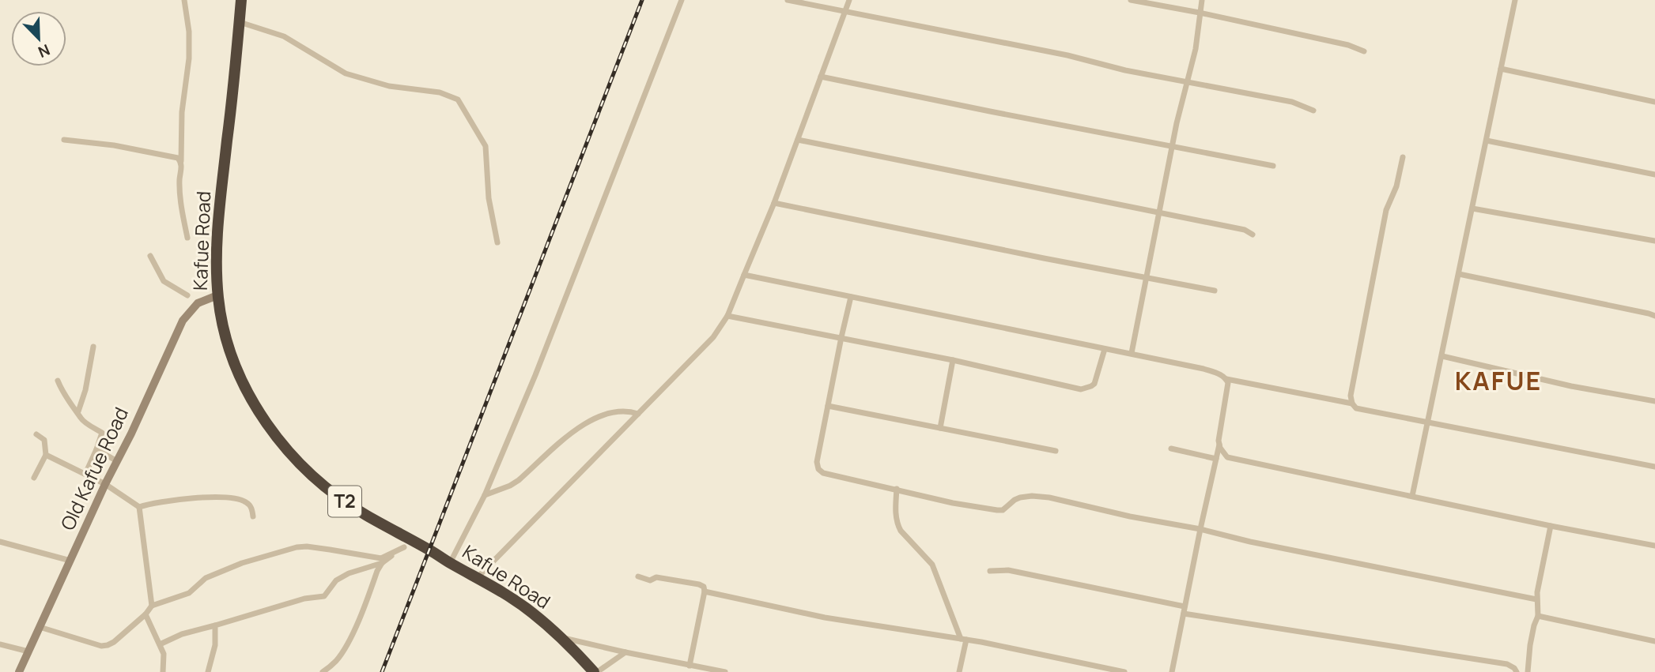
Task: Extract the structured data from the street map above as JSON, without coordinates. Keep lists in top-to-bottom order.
{
  "streets": {
    "highway": ["Kafue Road", "T2"],
    "street": ["Old Kafue Road"]
  },
  "crossings": [
    ["Kafue Road", "Old Kafue Road"]
  ],
  "districts": ["KAFUE"],
  "north": "bottom right"
}
